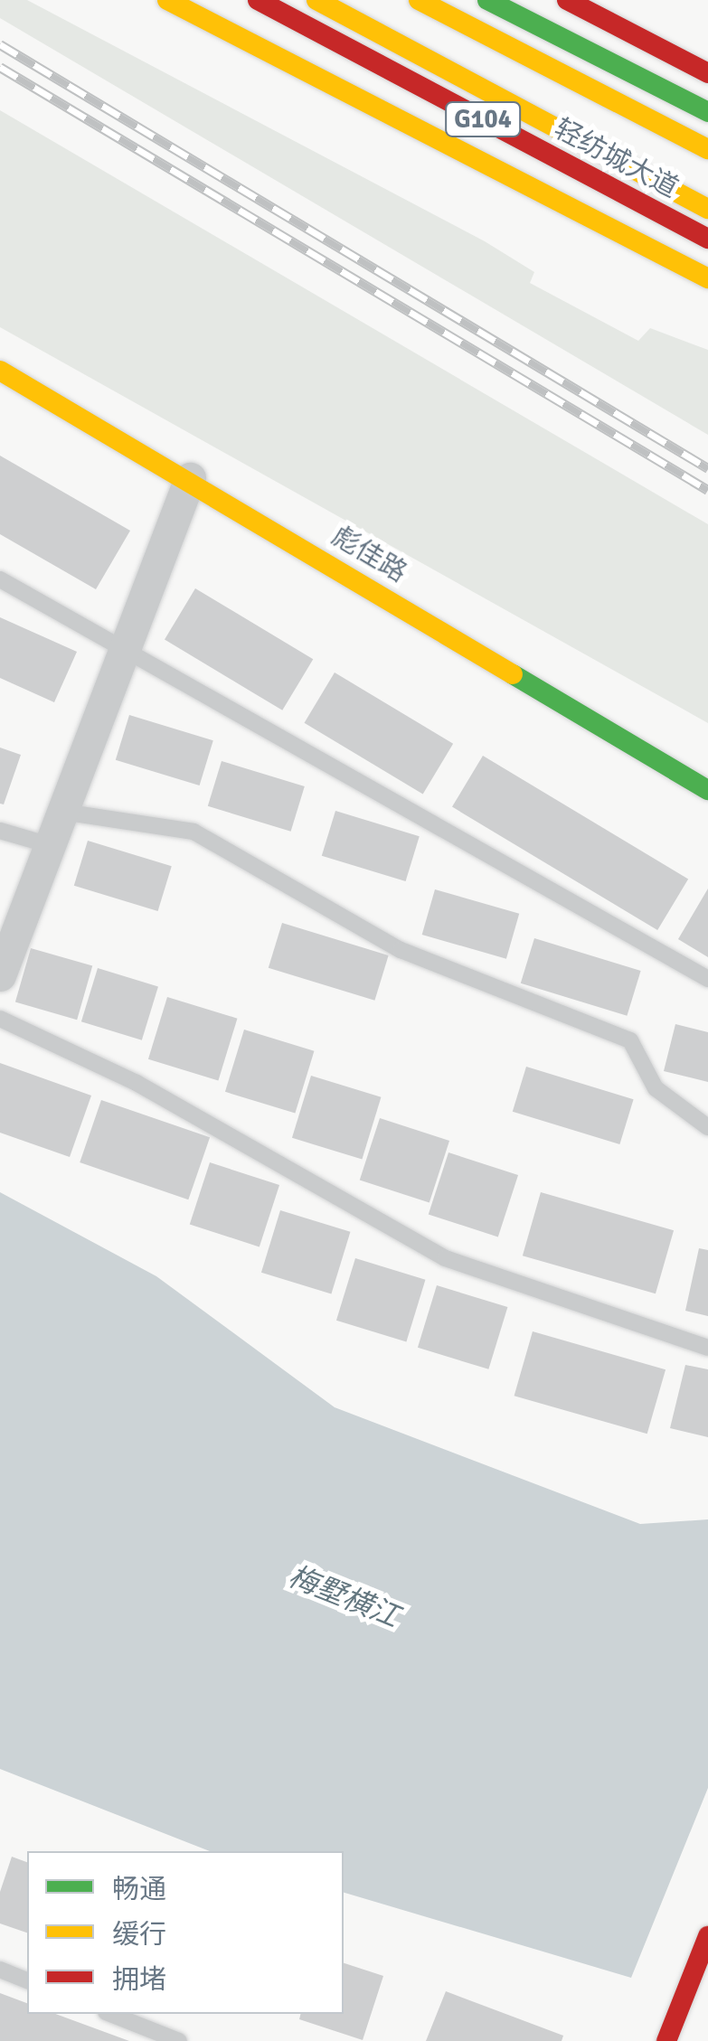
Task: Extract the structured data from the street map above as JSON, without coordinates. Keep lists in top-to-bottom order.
{
  "streets": {
    "main road": ["G104", "轻纺城大道", "彪佳路"]
  },
  "water": ["梅墅横江"],
  "legend": ["畅通", "缓行", "拥堵"]
}
